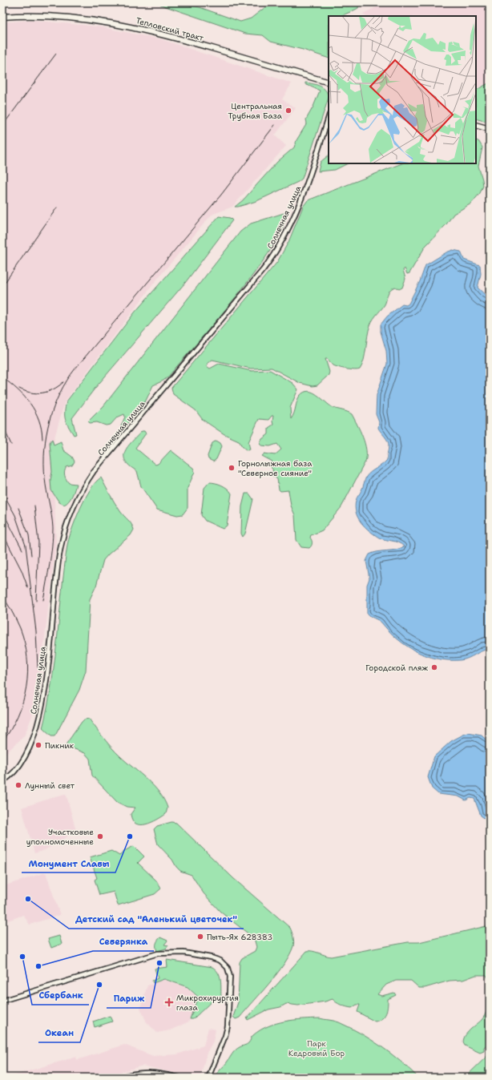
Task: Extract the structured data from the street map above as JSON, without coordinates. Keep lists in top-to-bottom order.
{
  "streets": {
    "main road": ["Тепловский тракт"],
    "street": ["Солнечная улица"]
  },
  "parks": ["Парк Кедровый Бор"],
  "places": {
    "other": [
      "Центральная Трубная База",
      "Горнолыжная база \"Северное сияние\"",
      "Городской пляж",
      "Пикник",
      "Лунный свет",
      "Участковые уполномоченные",
      "Монумент Славы",
      "Детский сад \"Аленький цветочек\"",
      "Пыть-Ях 628383",
      "Сбербанк",
      "Париж",
      "Северянка",
      "Океан"
    ],
    "health": ["Микрохирургия глаза"]
  }
}
